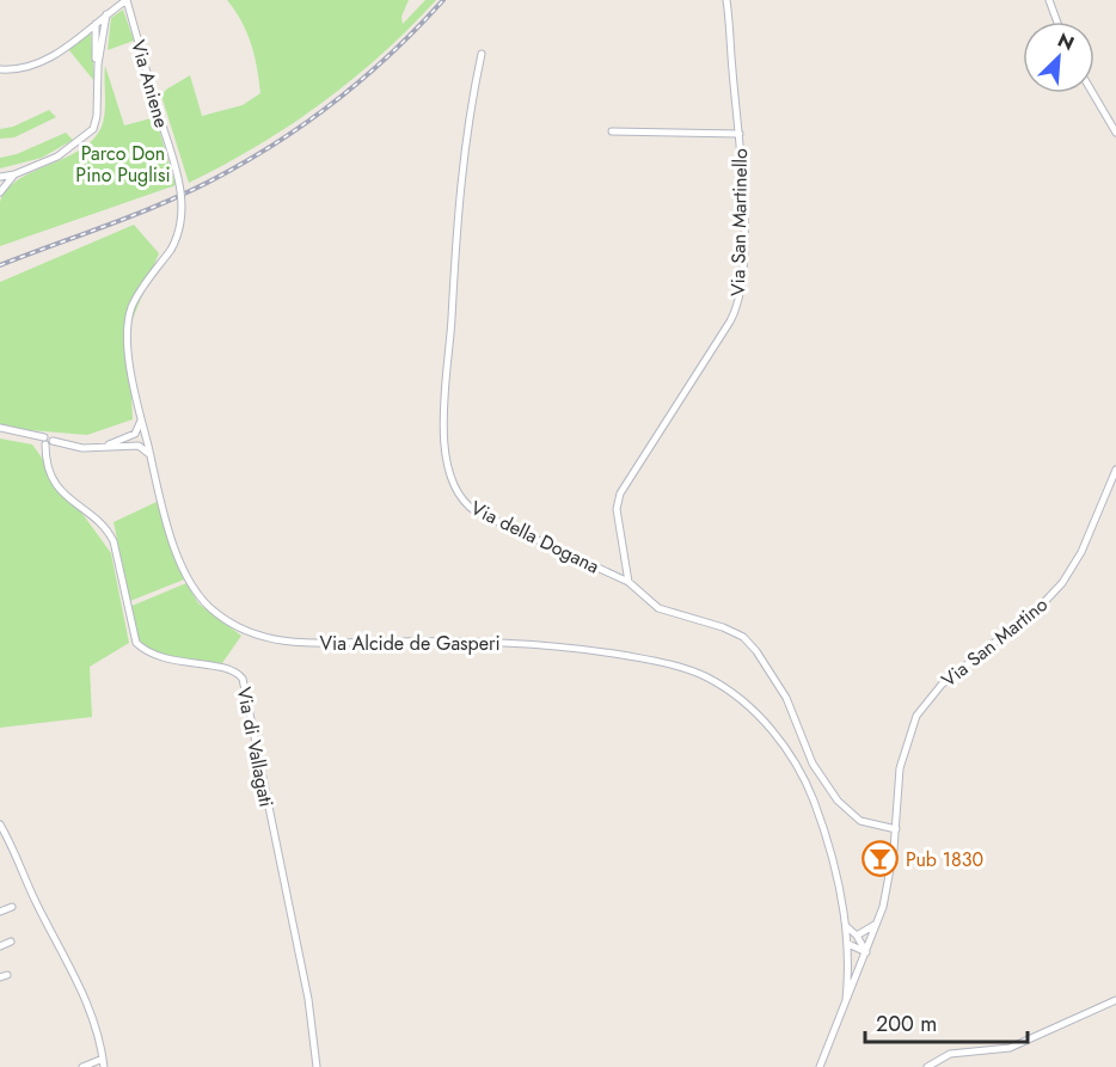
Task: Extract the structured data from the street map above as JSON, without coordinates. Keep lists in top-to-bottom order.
{
  "streets": {
    "street": [
      "Via Aniene",
      "Via San Martinello",
      "Via della Dogana",
      "Via San Martino",
      "Via Alcide de Gasperi",
      "Via di Vallagati"
    ]
  },
  "crossings": [
    ["Via Aniene", "Via Alcide de Gasperi"],
    ["Via San Martinello", "Via della Dogana"],
    ["Via della Dogana", "Via San Martino"],
    ["Via San Martino", "Via Alcide de Gasperi"]
  ],
  "parks": ["Parco Don Pino Puglisi"],
  "places": {
    "bar": ["Pub 1830"]
  },
  "scale_bar": "200 m",
  "north": "top right"
}
